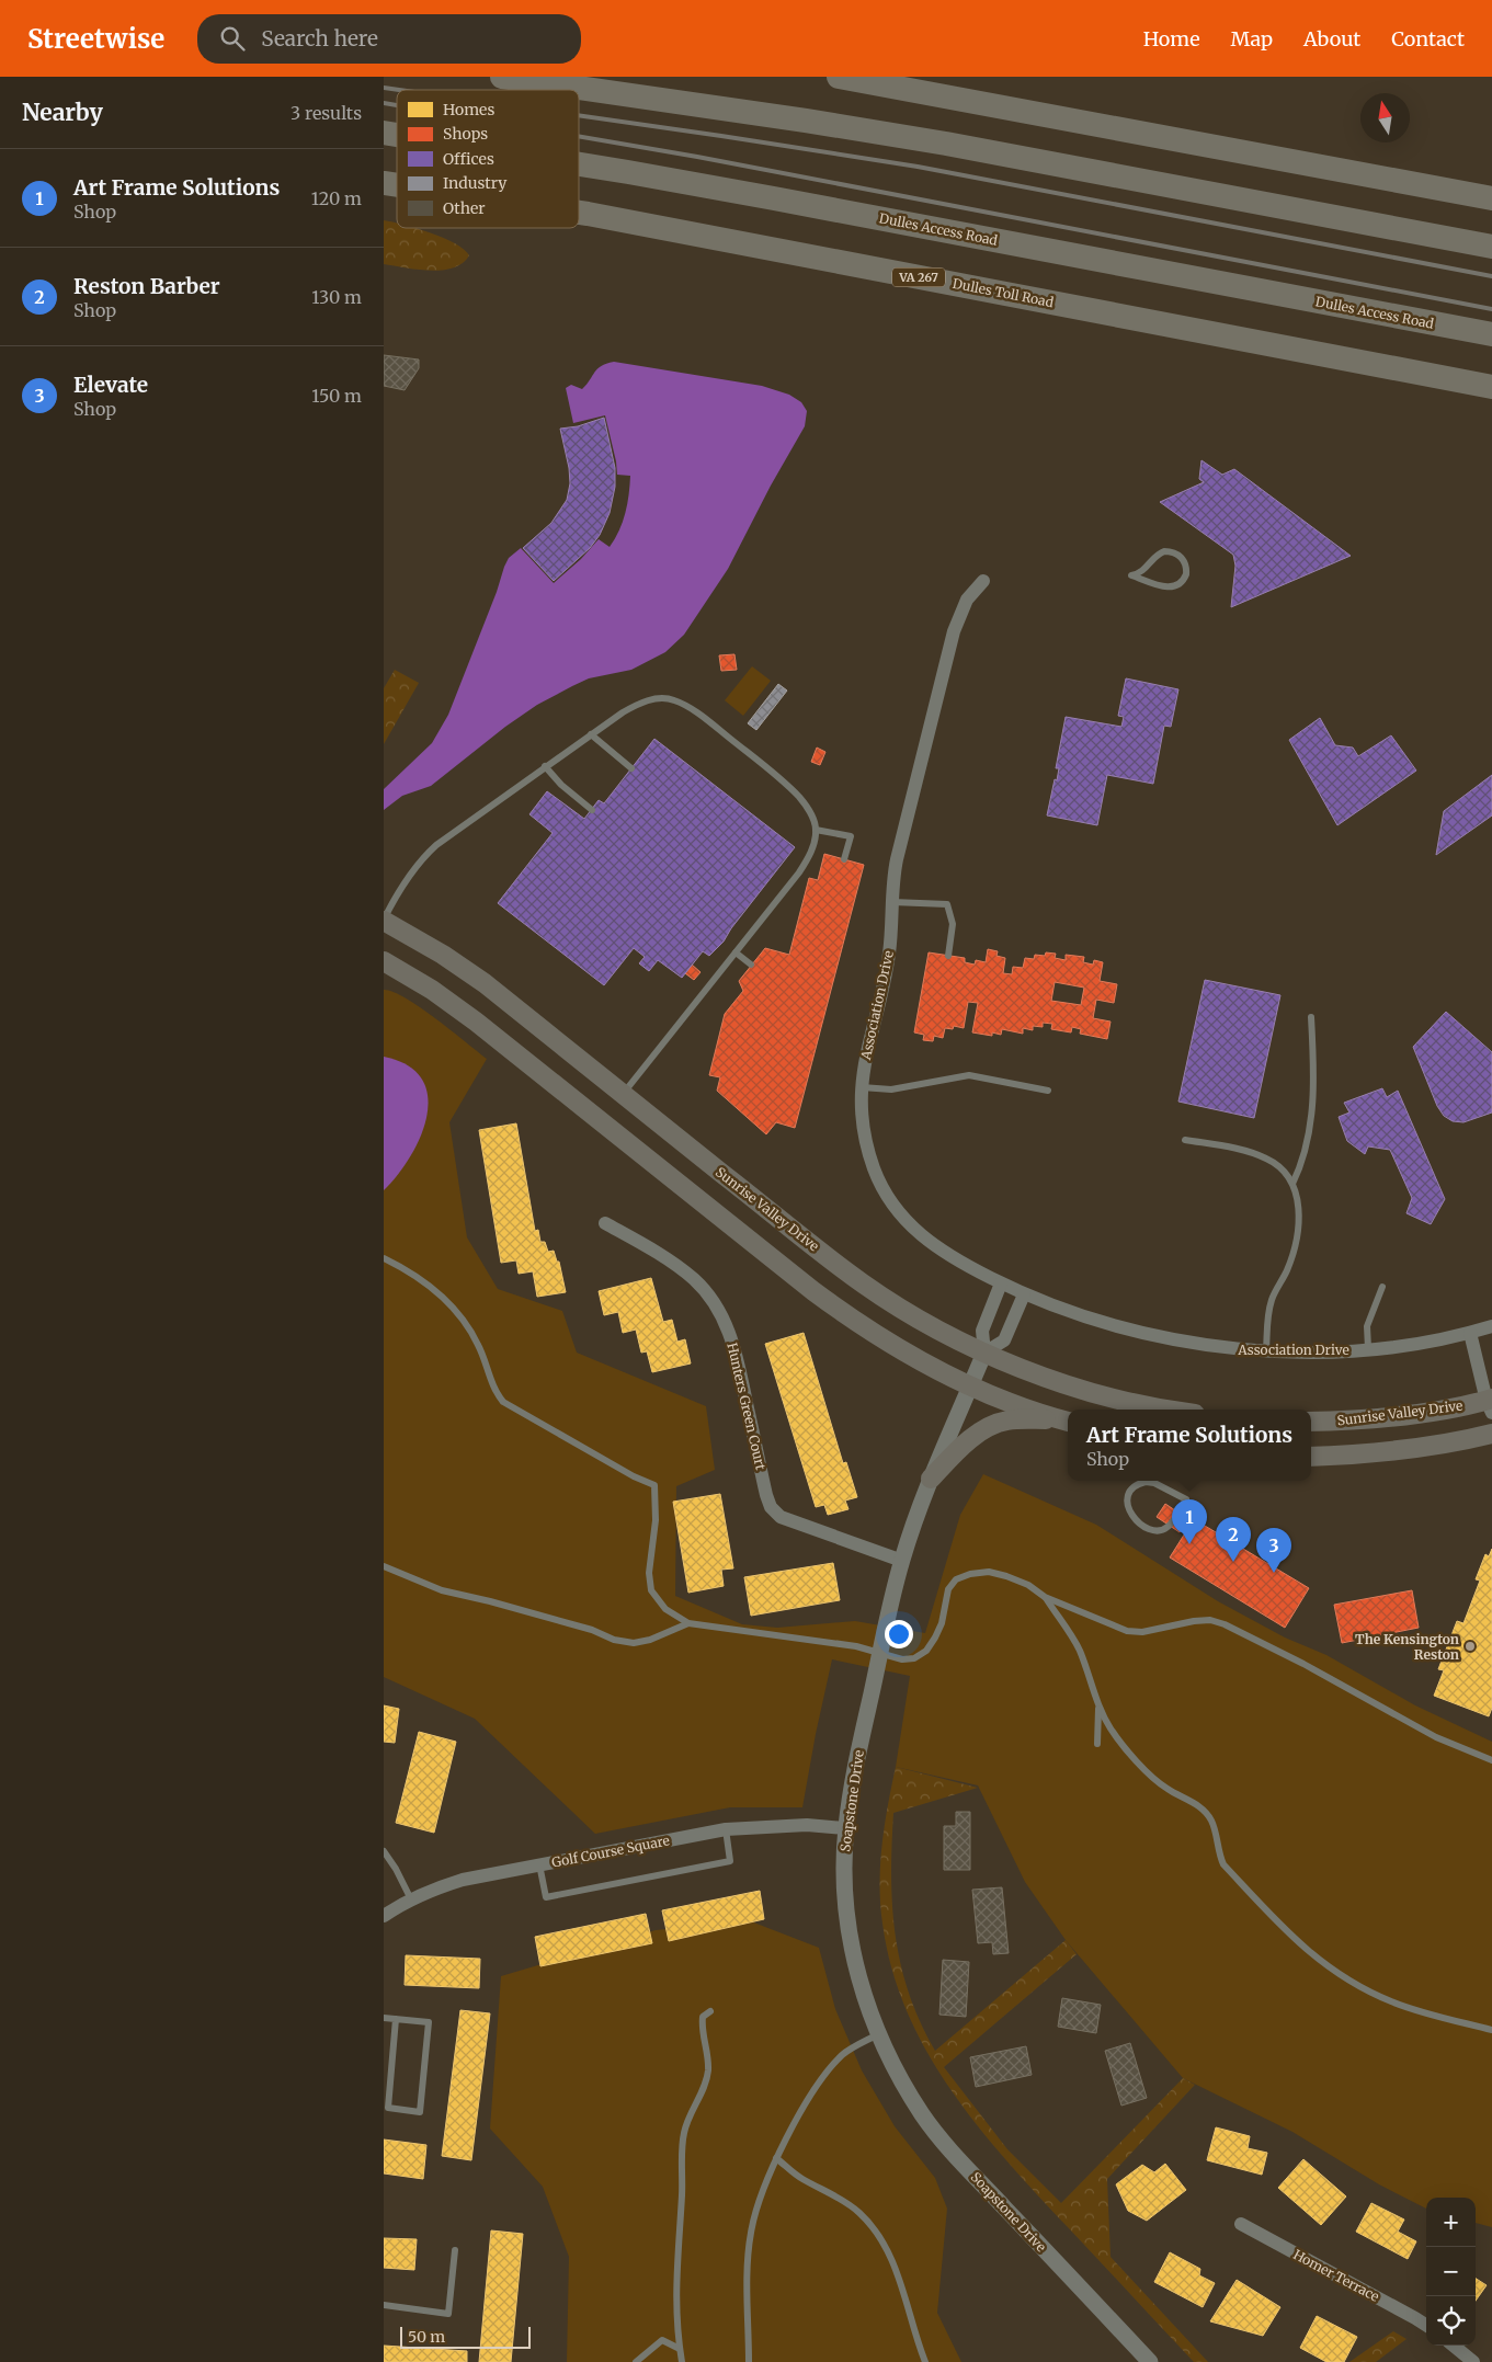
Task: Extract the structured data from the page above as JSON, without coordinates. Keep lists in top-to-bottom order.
{
  "streets": {
    "highway": ["Dulles Access Road", "VA 267", "Dulles Toll Road"],
    "main road": ["Sunrise Valley Drive"],
    "street": [
      "Association Drive",
      "Hunters Green Court",
      "Soapstone Drive",
      "Golf Course Square",
      "Homer Terrace"
    ]
  },
  "crossings": [
    ["Sunrise Valley Drive", "Soapstone Drive"],
    ["Hunters Green Court", "Soapstone Drive"],
    ["Soapstone Drive", "Golf Course Square"]
  ],
  "places": ["The Kensington Reston"],
  "legend": [
    "Homes",
    "Shops",
    "Offices",
    "Industry",
    "Other"
  ],
  "scale_bar": "50 m",
  "north": "top",
  "page": {
    "header": "Streetwise",
    "search": "Search here",
    "nav": [
      "Home",
      "Map",
      "About",
      "Contact"
    ],
    "heading": ["Nearby", "3 results"],
    "list": [
      {
        "mark": "1",
        "name": "Art Frame Solutions",
        "note": "Shop",
        "value": "120 m"
      },
      {
        "mark": "2",
        "name": "Reston Barber",
        "note": "Shop",
        "value": "130 m"
      },
      {
        "mark": "3",
        "name": "Elevate",
        "note": "Shop",
        "value": "150 m"
      }
    ],
    "popup": ["Art Frame Solutions", "Shop"],
    "pins": ["1", "2", "3"],
    "map_buttons": ["+", "−"],
    "scale": "50 m"
  }
}
